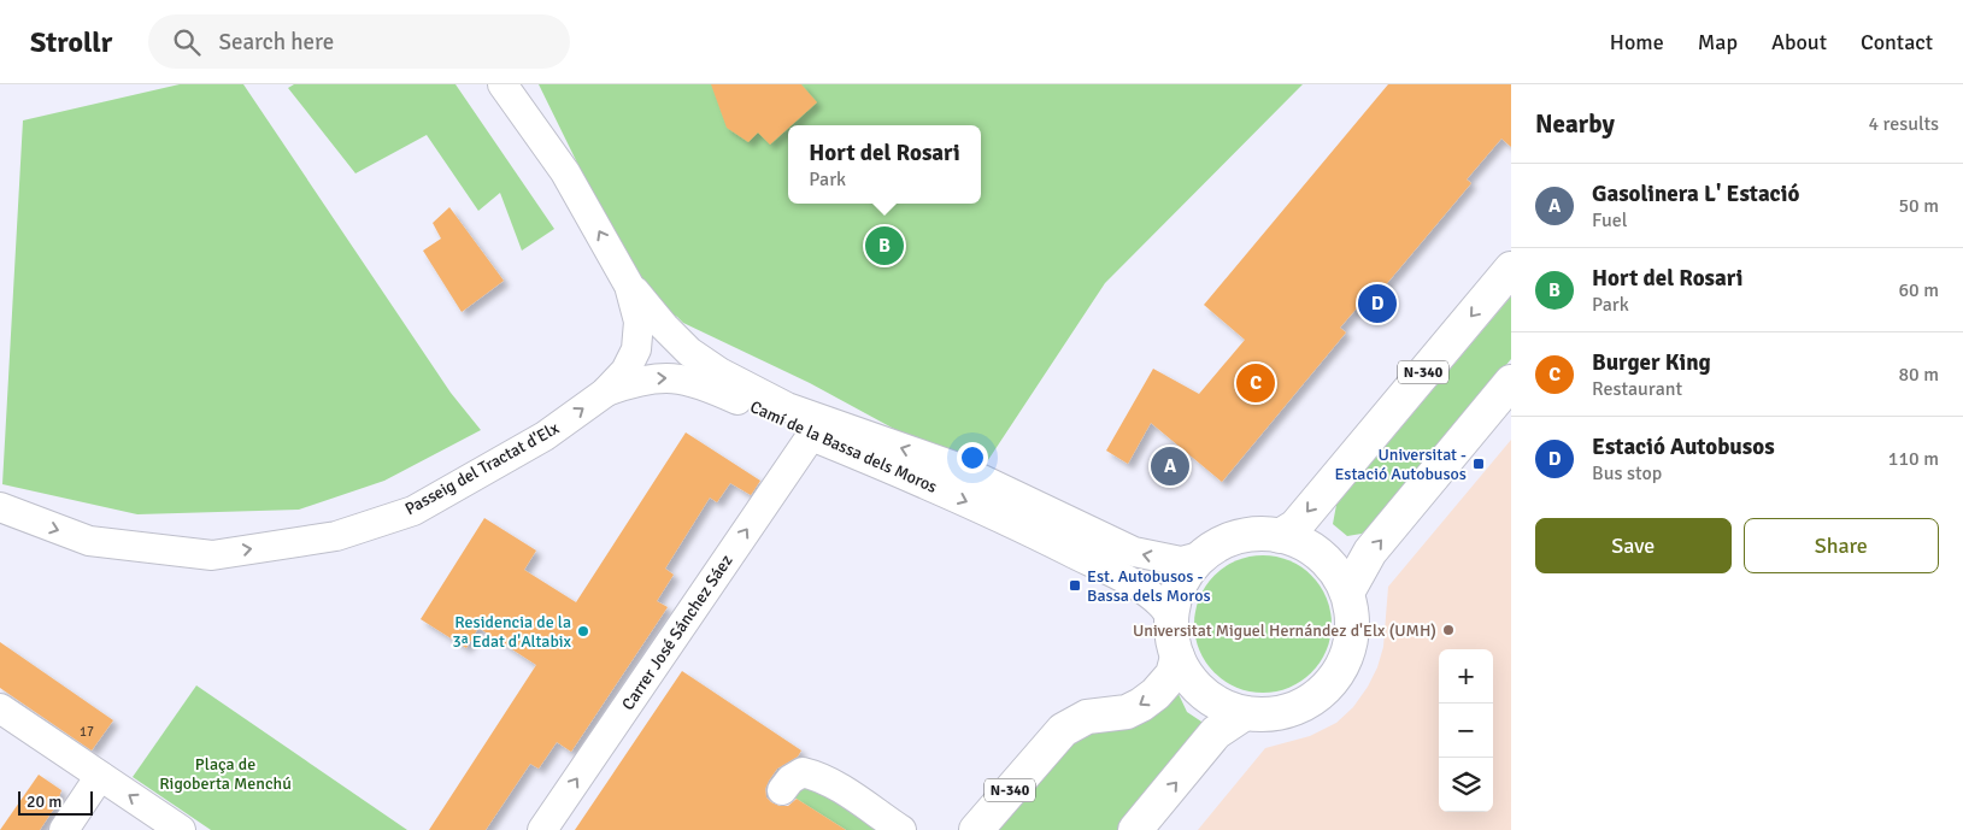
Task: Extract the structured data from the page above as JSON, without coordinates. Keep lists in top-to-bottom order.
{
  "streets": {
    "highway": ["N-340"],
    "street": ["Camí de la Bassa dels Moros", "Passeig del Tractat d'Elx", "Carrer José Sánchez Sáez"]
  },
  "crossings": [
    ["N-340", "Camí de la Bassa dels Moros"],
    ["Camí de la Bassa dels Moros", "Passeig del Tractat d'Elx"],
    ["Camí de la Bassa dels Moros", "Carrer José Sánchez Sáez"]
  ],
  "one_way": ["Passeig del Tractat d'Elx", "Carrer José Sánchez Sáez"],
  "parks": ["Plaça de Rigoberta Menchú"],
  "places": {
    "transit": ["Universitat - Estació Autobusos", "Est. Autobusos - Bassa dels Moros"],
    "other": ["Universitat Miguel Hernández d'Elx (UMH)", "Residencia de la 3ª Edat d'Altabix"]
  },
  "house_numbers": ["17"],
  "scale_bar": "20 m",
  "page": {
    "header": "Strollr",
    "search": "Search here",
    "nav": [
      "Home",
      "Map",
      "About",
      "Contact"
    ],
    "heading": ["Nearby", "4 results"],
    "popup": ["Hort del Rosari", "Park"],
    "list": [
      {
        "mark": "A",
        "name": "Gasolinera L' Estació",
        "note": "Fuel",
        "value": "50 m"
      },
      {
        "mark": "B",
        "name": "Hort del Rosari",
        "note": "Park",
        "value": "60 m"
      },
      {
        "mark": "C",
        "name": "Burger King",
        "note": "Restaurant",
        "value": "80 m"
      },
      {
        "mark": "D",
        "name": "Estació Autobusos",
        "note": "Bus stop",
        "value": "110 m"
      }
    ],
    "pins": [
      "B",
      "D",
      "C",
      "A"
    ],
    "buttons": ["Save", "Share"],
    "map_buttons": ["+", "−"],
    "scale": "20 m"
  }
}
